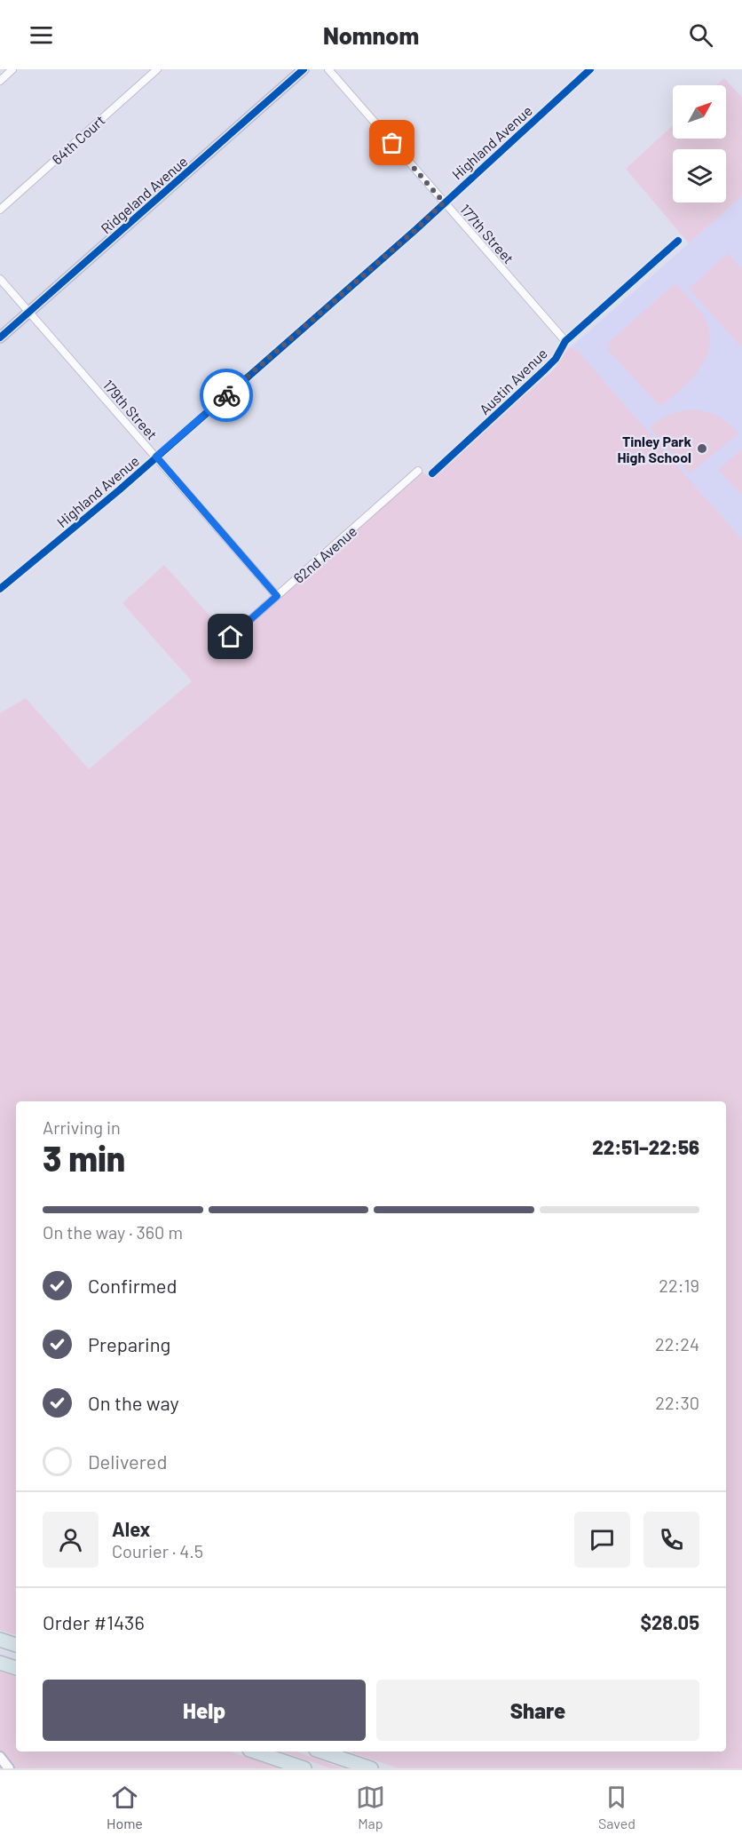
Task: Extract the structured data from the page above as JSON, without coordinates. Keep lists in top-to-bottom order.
{
  "streets": {
    "street": [
      "64th Court",
      "Highland Avenue",
      "Ridgeland Avenue",
      "177th Street",
      "Austin Avenue",
      "179th Street",
      "62nd Avenue"
    ]
  },
  "crossings": [
    ["Highland Avenue", "177th Street"],
    ["Highland Avenue", "179th Street"],
    ["Ridgeland Avenue", "179th Street"],
    ["177th Street", "Austin Avenue"],
    ["179th Street", "62nd Avenue"]
  ],
  "places": ["Tinley Park High School"],
  "north": "top right",
  "page": {
    "header": "Nomnom",
    "heading": ["3 min", "Arriving in", "22:51–22:56"],
    "panel": [
      "Alex",
      "Courier · 4.5",
      "Order #1436",
      "$28.05"
    ],
    "bar": "On the way · 360 m",
    "list": [
      ["Confirmed", "22:19"],
      ["Preparing", "22:24"],
      ["On the way", "22:30"],
      "Delivered"
    ],
    "buttons": ["Help", "Share"],
    "tabs": ["Home", "Map", "Saved"]
  }
}
